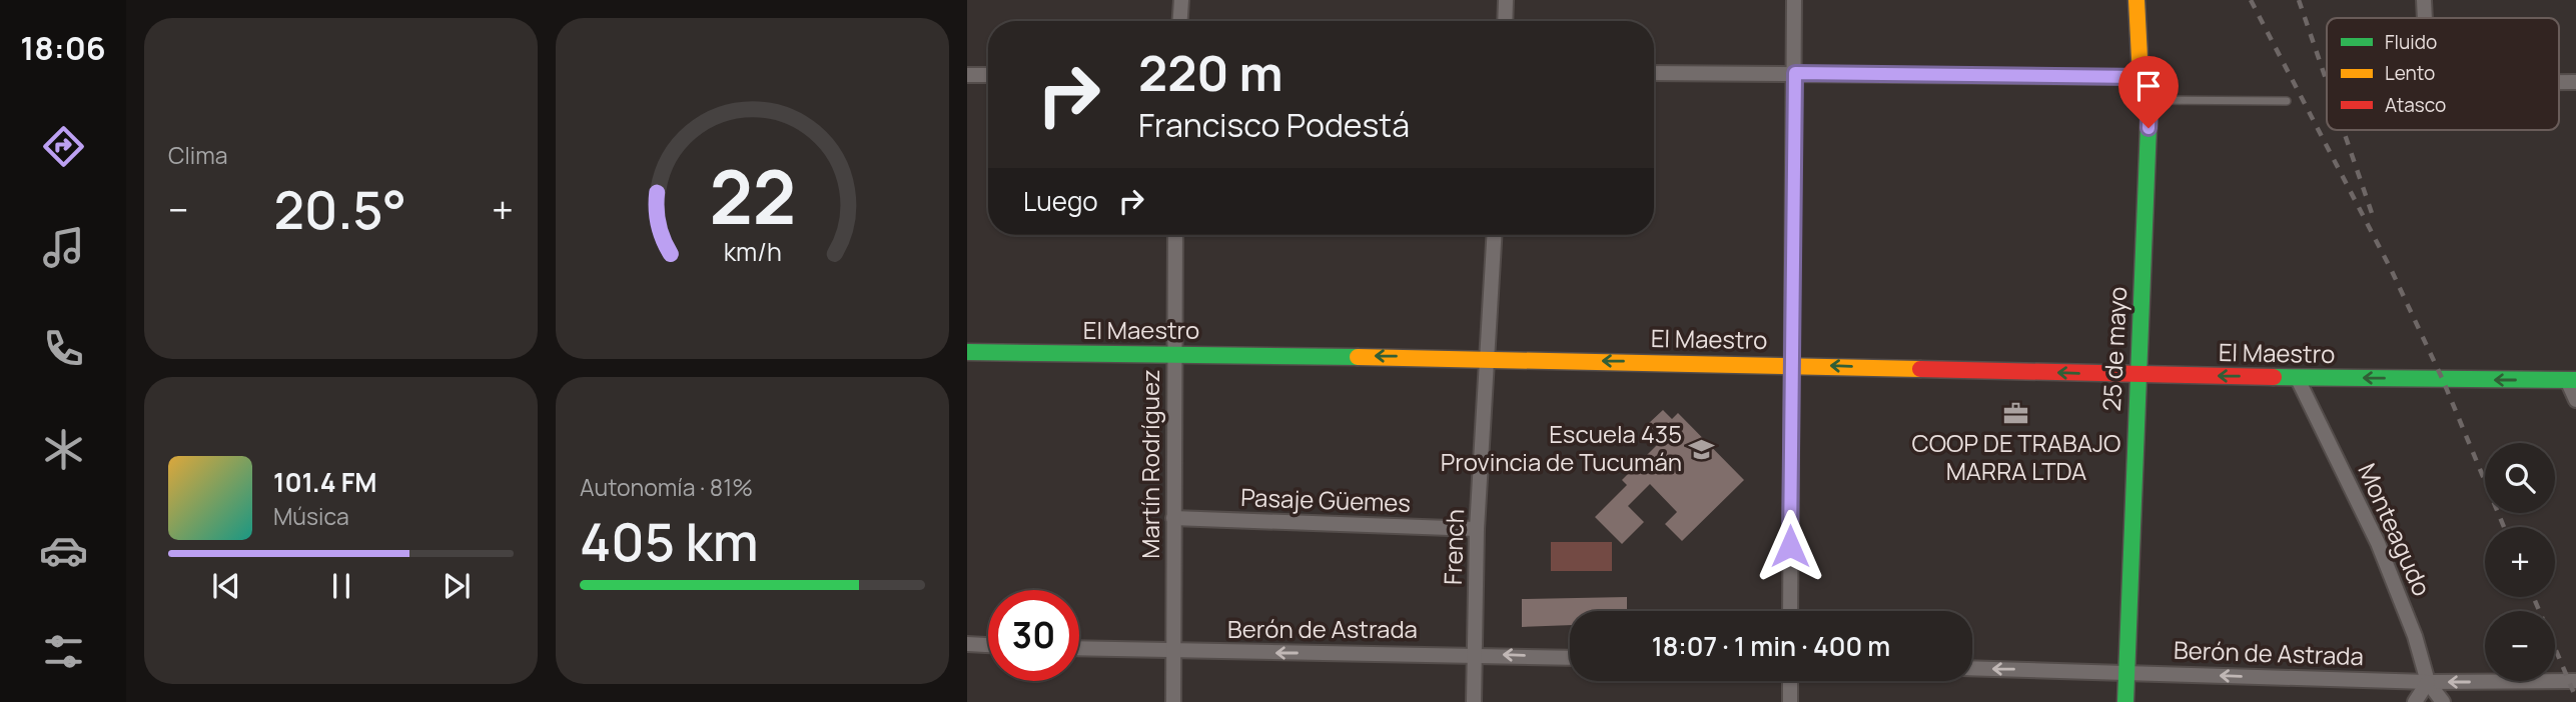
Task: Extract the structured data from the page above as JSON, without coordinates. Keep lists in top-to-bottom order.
{
  "streets": {
    "street": [
      "El Maestro",
      "25 de mayo",
      "Martín Rodríguez",
      "Pasaje Güemes",
      "Monteagudo",
      "French",
      "Berón de Astrada"
    ]
  },
  "crossings": [
    ["El Maestro", "25 de mayo"],
    ["El Maestro", "Martín Rodríguez"],
    ["El Maestro", "Monteagudo"],
    ["El Maestro", "French"],
    ["25 de mayo", "Berón de Astrada"],
    ["Martín Rodríguez", "Pasaje Güemes"],
    ["Martín Rodríguez", "Berón de Astrada"],
    ["Pasaje Güemes", "French"],
    ["Monteagudo", "Berón de Astrada"],
    ["French", "Berón de Astrada"]
  ],
  "one_way": ["El Maestro", "Berón de Astrada"],
  "places": {
    "office": ["COOP DE TRABAJO MARRA LTDA"],
    "school or university": ["Escuela 435 Provincia de Tucumán"]
  },
  "legend": ["Fluido", "Lento", "Atasco"],
  "page": {
    "tabs": "18:06",
    "tile": [
      "Clima",
      ["Autonomía · 81%", "405 km"]
    ],
    "turn": ["220 m", "Francisco Podestá"],
    "then": "Luego",
    "heat": ["−", "20.5°", "+"],
    "map_buttons": ["+", "−"],
    "song": ["101.4 FM", "Música"],
    "limit": "30",
    "trip": "18:07 · 1 min · 400 m",
    "gauge": ["22", "km/h"]
  }
}
